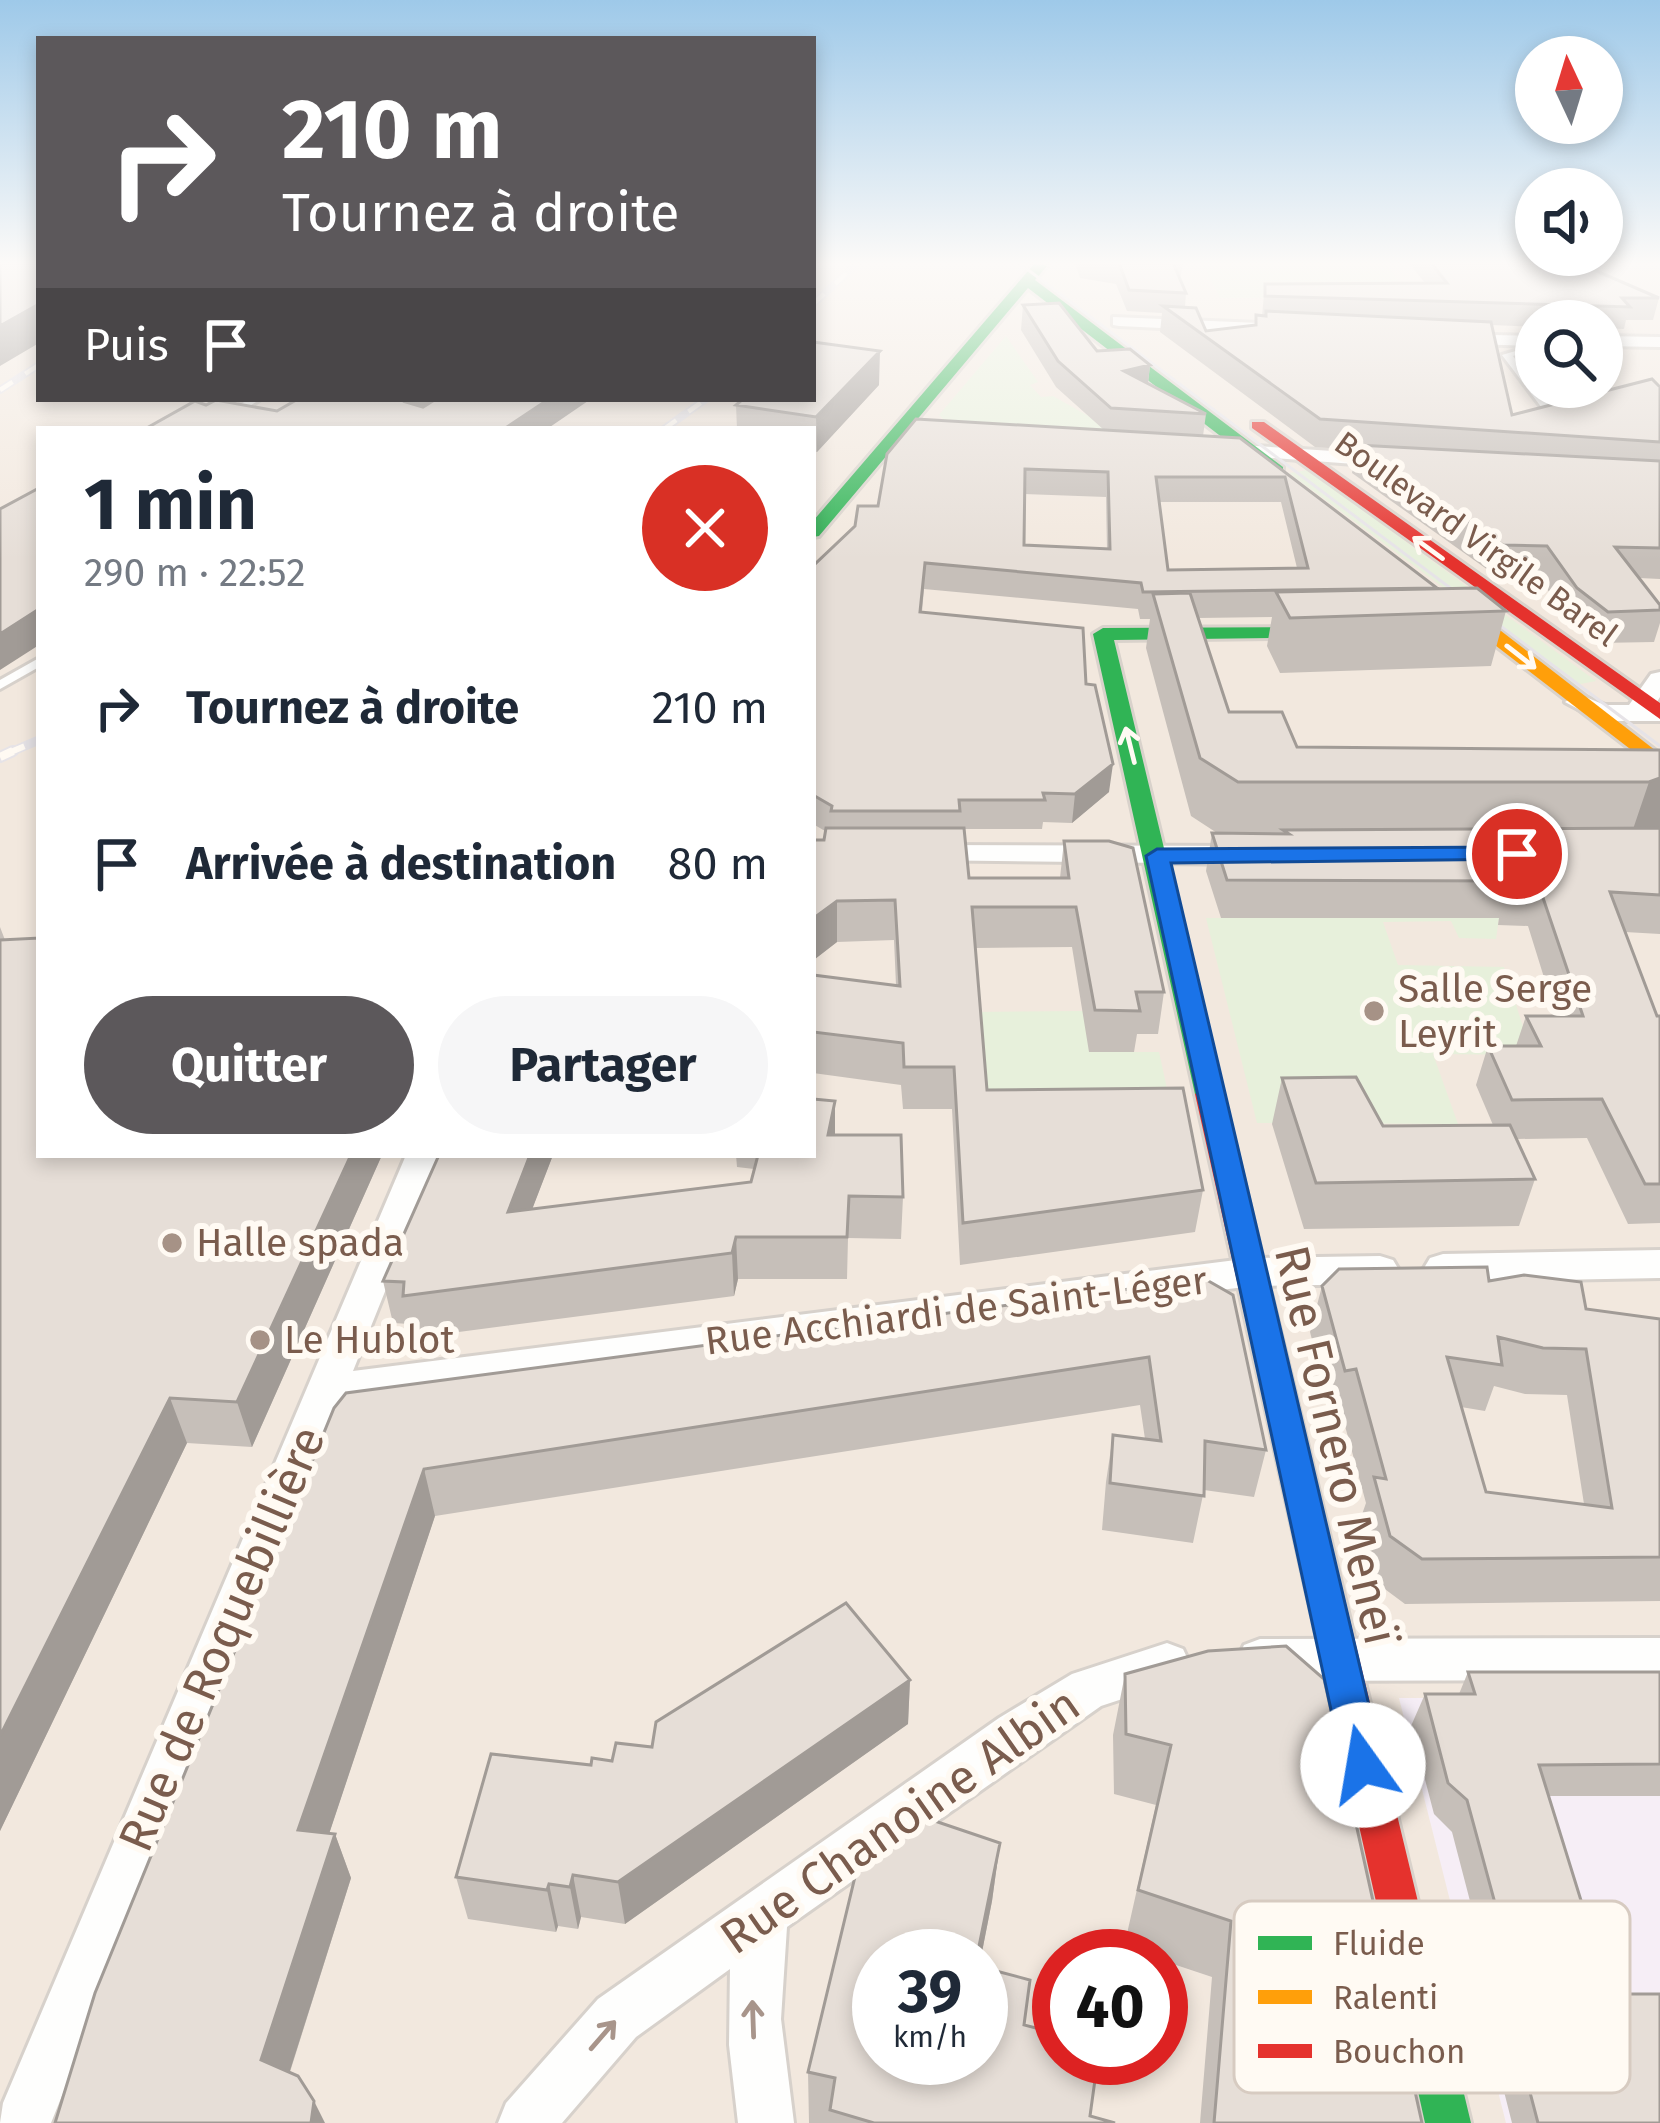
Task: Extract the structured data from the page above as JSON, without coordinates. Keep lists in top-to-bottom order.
{
  "streets": {
    "street": [
      "Boulevard Virgile Barel",
      "Rue Acchiardi de Saint-Léger",
      "Rue Fornero Meneï",
      "Rue de Roquebillière",
      "Rue Chanoine Albin"
    ]
  },
  "crossings": [
    ["Rue Acchiardi de Saint-Léger", "Rue Fornero Meneï"],
    ["Rue Acchiardi de Saint-Léger", "Rue de Roquebillière"],
    ["Rue Fornero Meneï", "Rue Chanoine Albin"]
  ],
  "places": ["Salle Serge Leyrit", "Halle spada", "Le Hublot"],
  "legend": ["Fluide", "Ralenti", "Bouchon"],
  "north": "top",
  "page": {
    "turn": ["210 m", "Tournez à droite"],
    "then": "Puis",
    "heading": ["1 min", "290 m · 22:52"],
    "list": [
      {
        "name": "Tournez à droite",
        "value": "210 m"
      },
      {
        "name": "Arrivée à destination",
        "value": "80 m"
      }
    ],
    "buttons": ["Quitter", "Partager"],
    "speed": "39 km/h",
    "limit": "40"
  }
}
